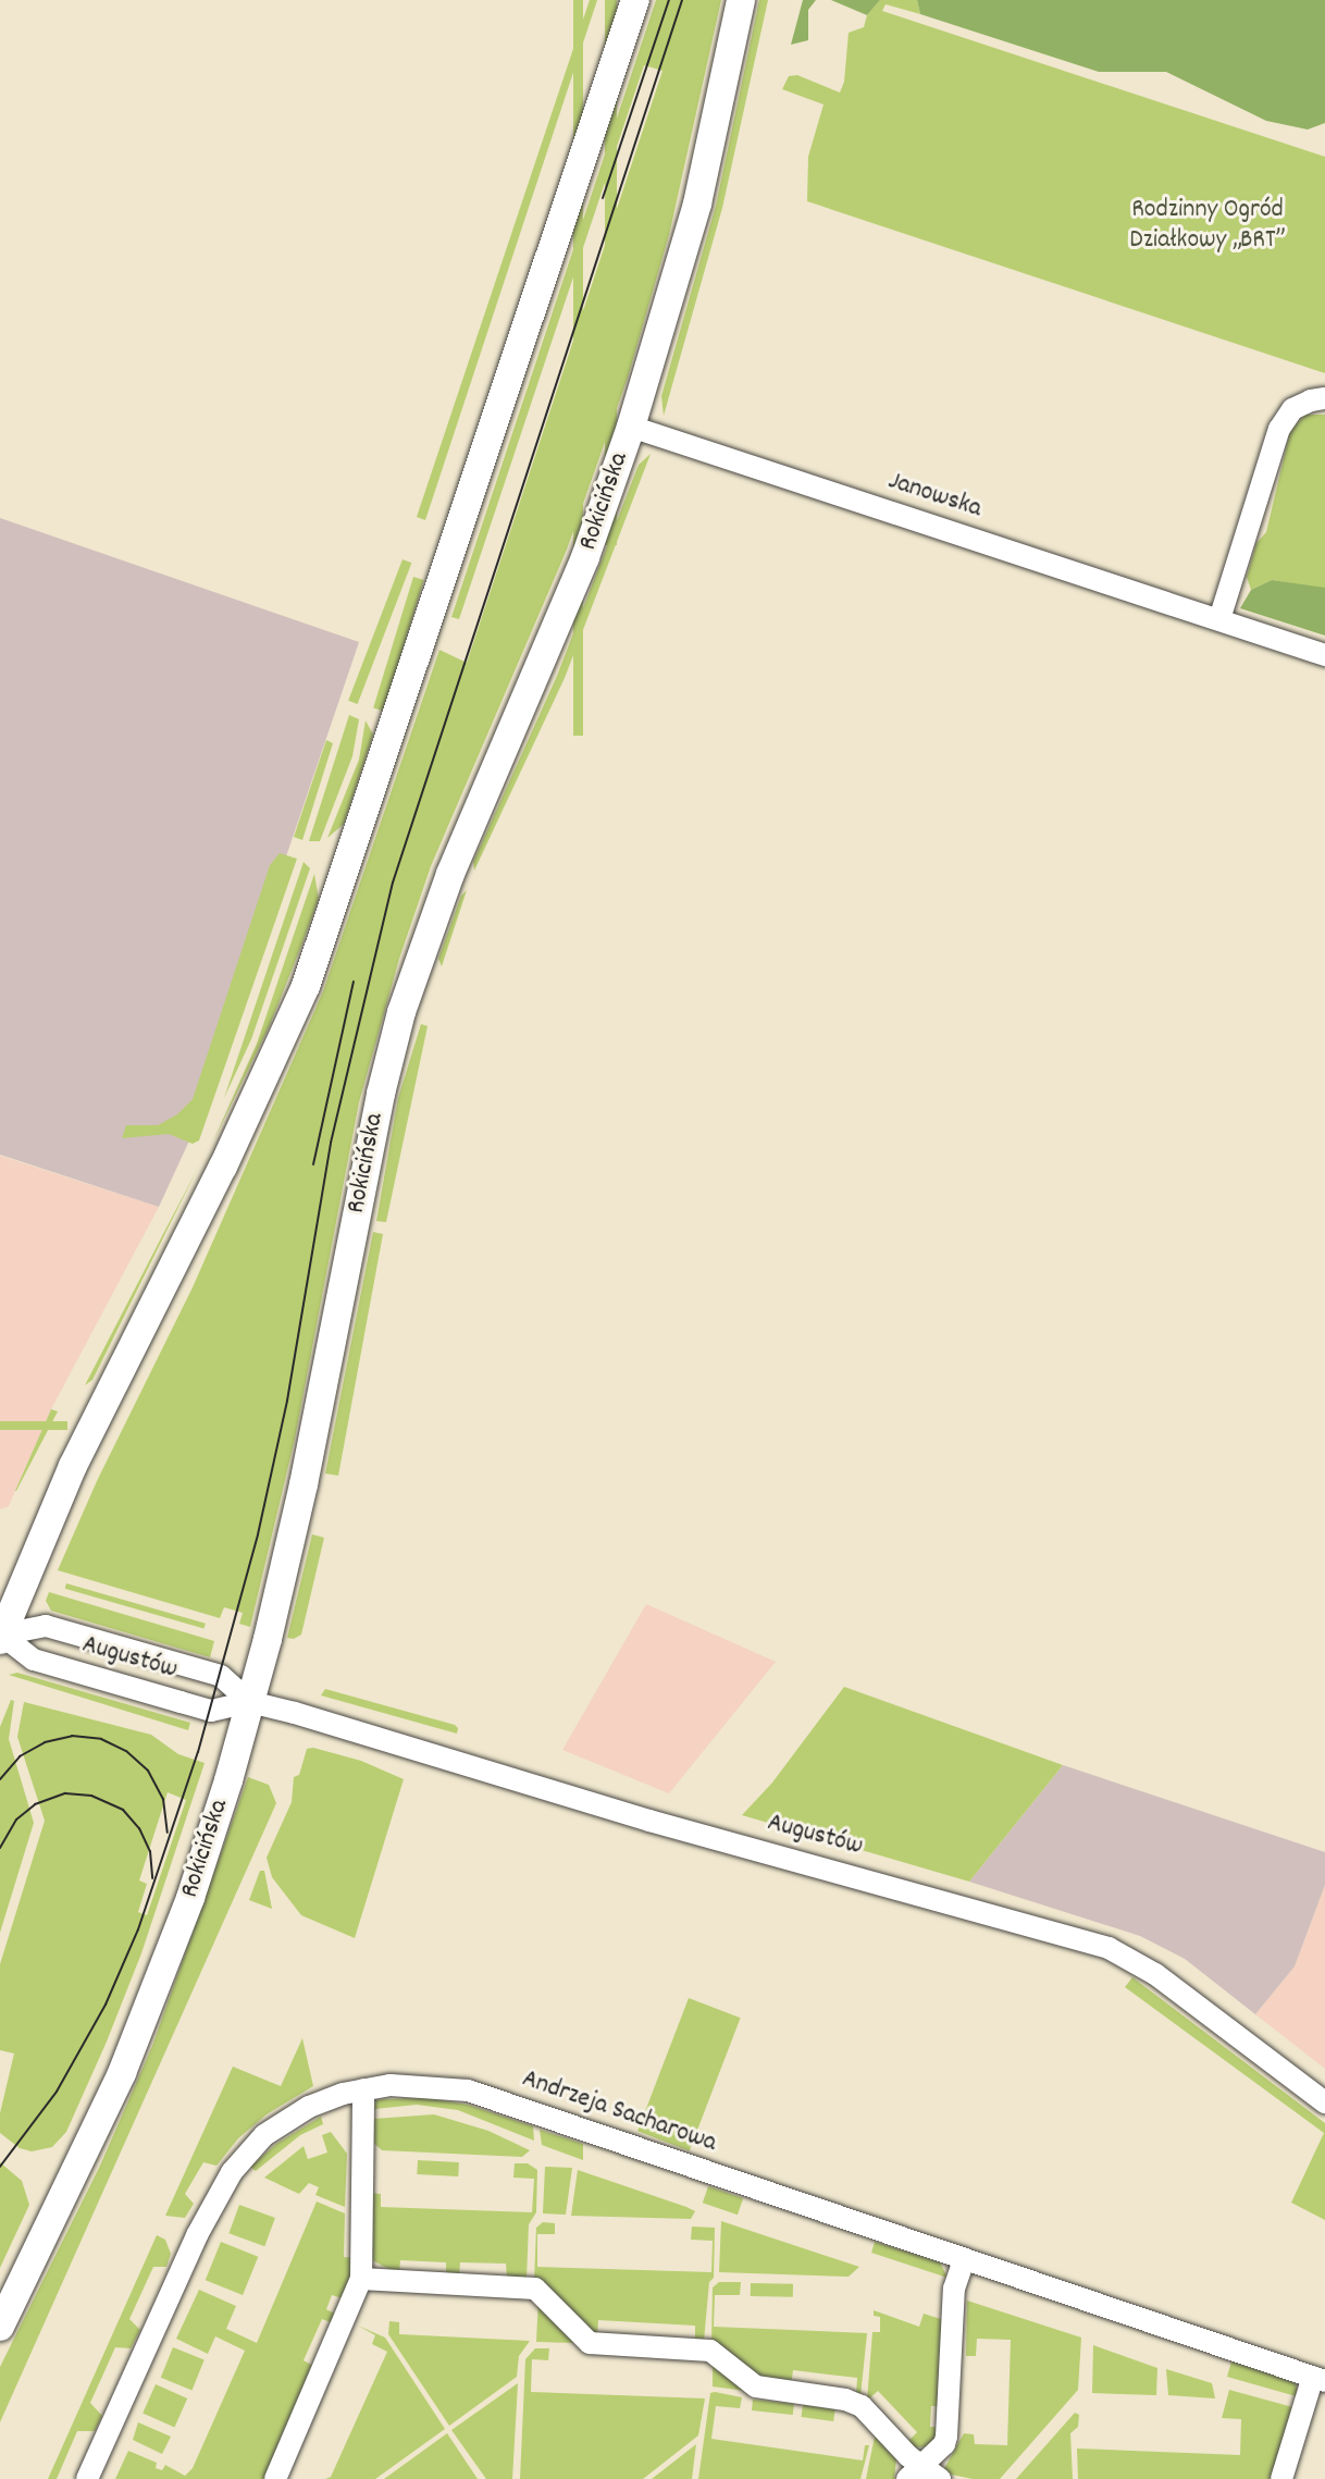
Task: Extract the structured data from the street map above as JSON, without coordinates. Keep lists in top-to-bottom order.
{
  "streets": {
    "main road": ["Rokicińska"],
    "street": ["Janowska", "Augustów", "Andrzeja Sacharowa"]
  },
  "crossings": [
    ["Janowska", "Rokicińska"],
    ["Rokicińska", "Augustów"]
  ],
  "parks": ["Rodzinny Ogród Działkowy „BRT”"]
}
